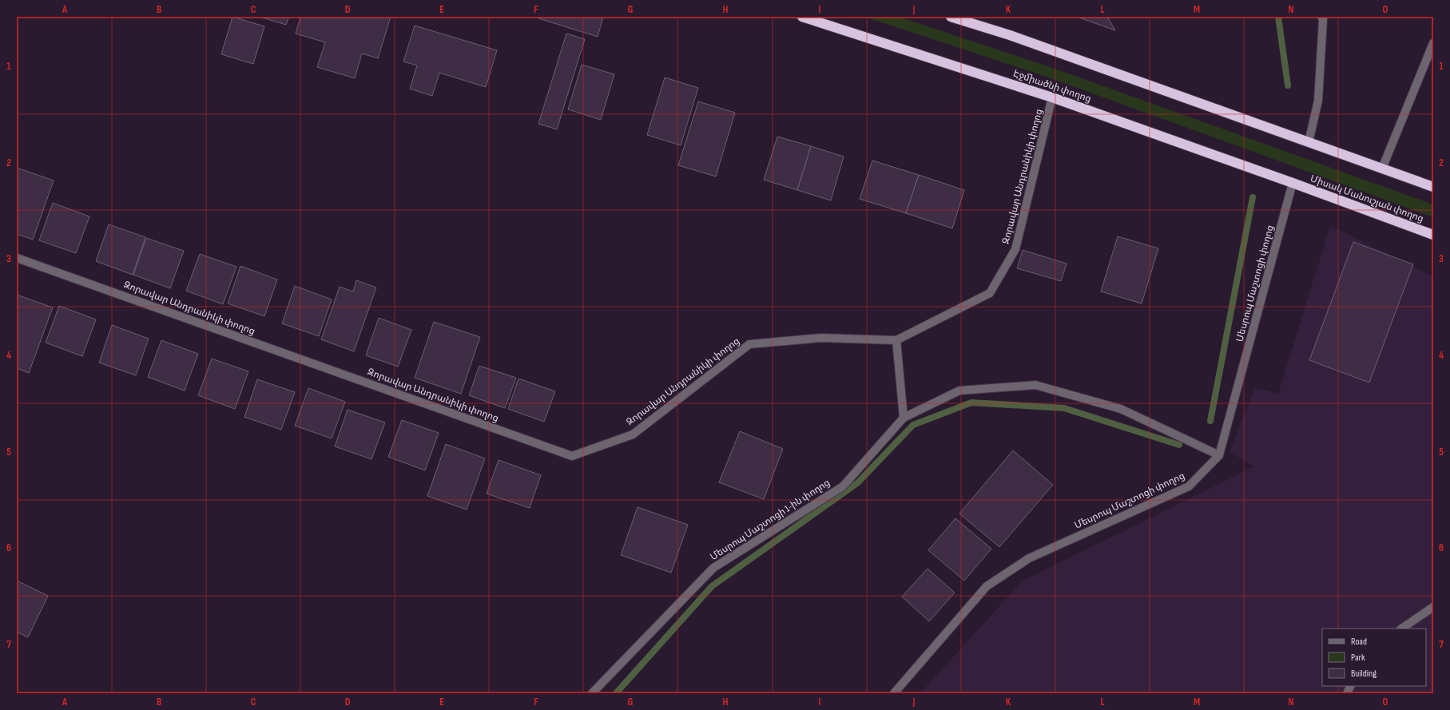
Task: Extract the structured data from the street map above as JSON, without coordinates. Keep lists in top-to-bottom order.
{
  "streets": {
    "highway": ["Էջմիածնի փողոց", "Միսակ Մանուշյան փողոց"],
    "street": ["Զորավար Անդրանիկի փողոց", "Մեսրոպ Մաշտոցի փողոց", "Մեսրոպ Մաշտոցի 1-ին փողոց"]
  },
  "crossings": [
    ["Էջմիածնի փողոց", "Զորավար Անդրանիկի փողոց"],
    ["Էջմիածնի փողոց", "Միսակ Մանուշյան փողոց"],
    ["Էջմիածնի փողոց", "Մեսրոպ Մաշտոցի փողոց"],
    ["Միսակ Մանուշյան փողոց", "Մեսրոպ Մաշտոցի փողոց"]
  ],
  "legend": ["Road", "Park", "Building"],
  "grid": {
    "columns": [
      "A",
      "B",
      "C",
      "D",
      "E",
      "F",
      "G",
      "H",
      "I",
      "J",
      "K",
      "L",
      "M",
      "N",
      "O"
    ],
    "rows": [
      "1",
      "2",
      "3",
      "4",
      "5",
      "6",
      "7"
    ]
  }
}
